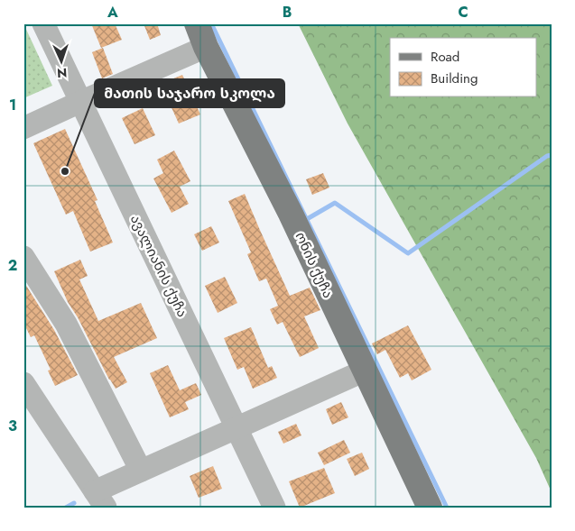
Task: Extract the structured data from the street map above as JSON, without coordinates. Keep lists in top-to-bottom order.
{
  "streets": {
    "main road": ["ონის ქუჩა"],
    "street": ["ავალიანის ქუჩა"]
  },
  "places": ["მათის საჯარო სკოლა"],
  "legend": ["Road", "Building"],
  "north": "bottom",
  "grid": {
    "columns": ["A", "B", "C"],
    "rows": ["1", "2", "3"]
  }
}
